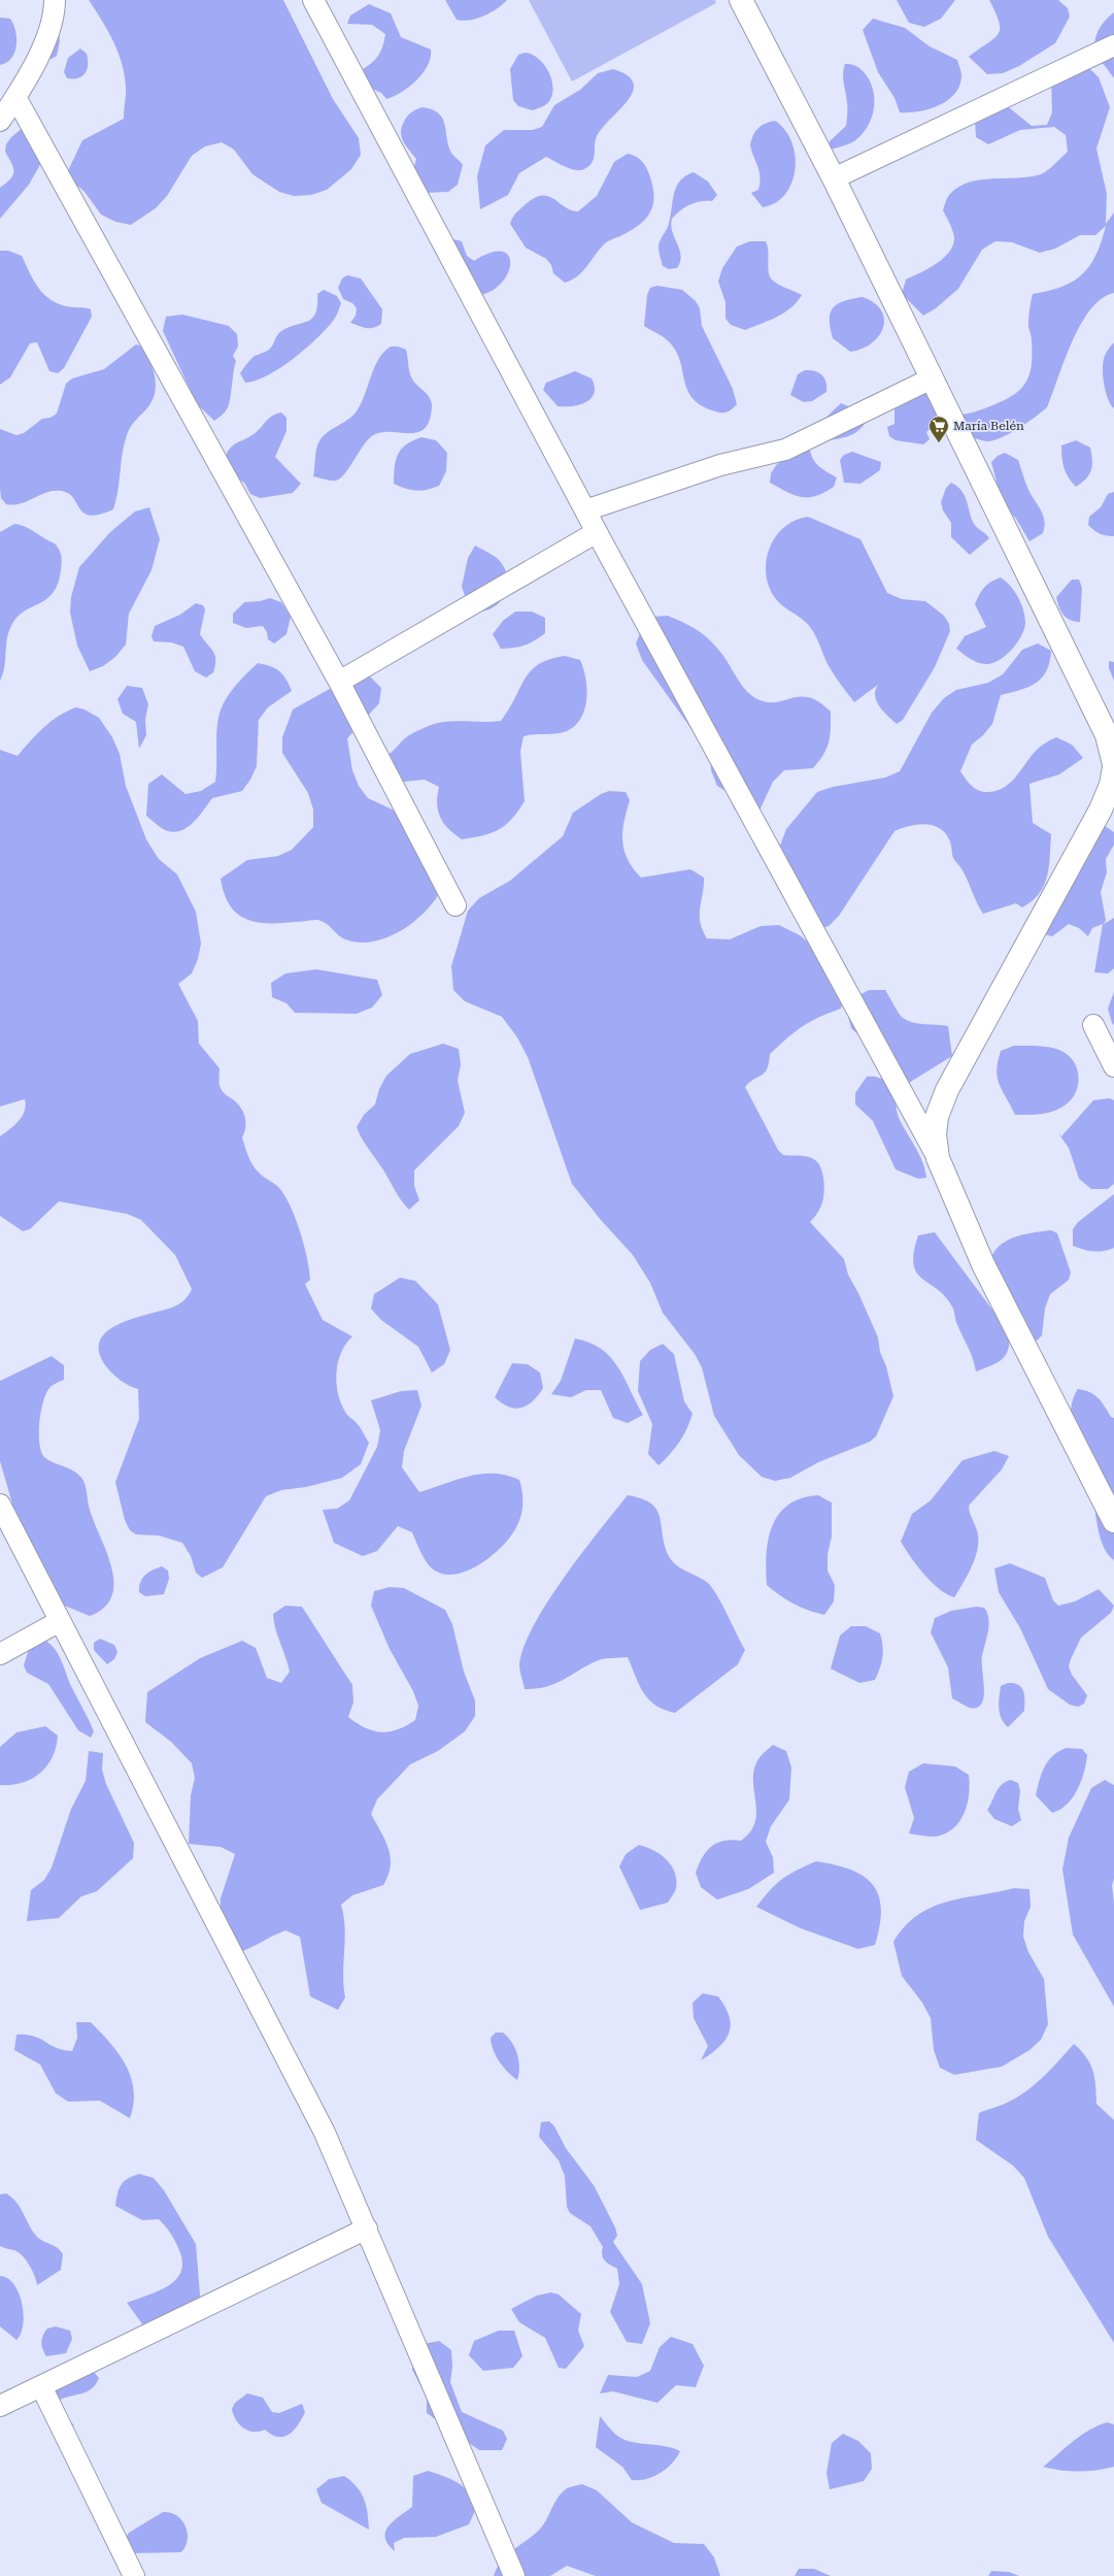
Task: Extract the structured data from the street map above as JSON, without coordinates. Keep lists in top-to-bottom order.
{
  "places": {
    "supermarket": ["María Belén"]
  }
}
